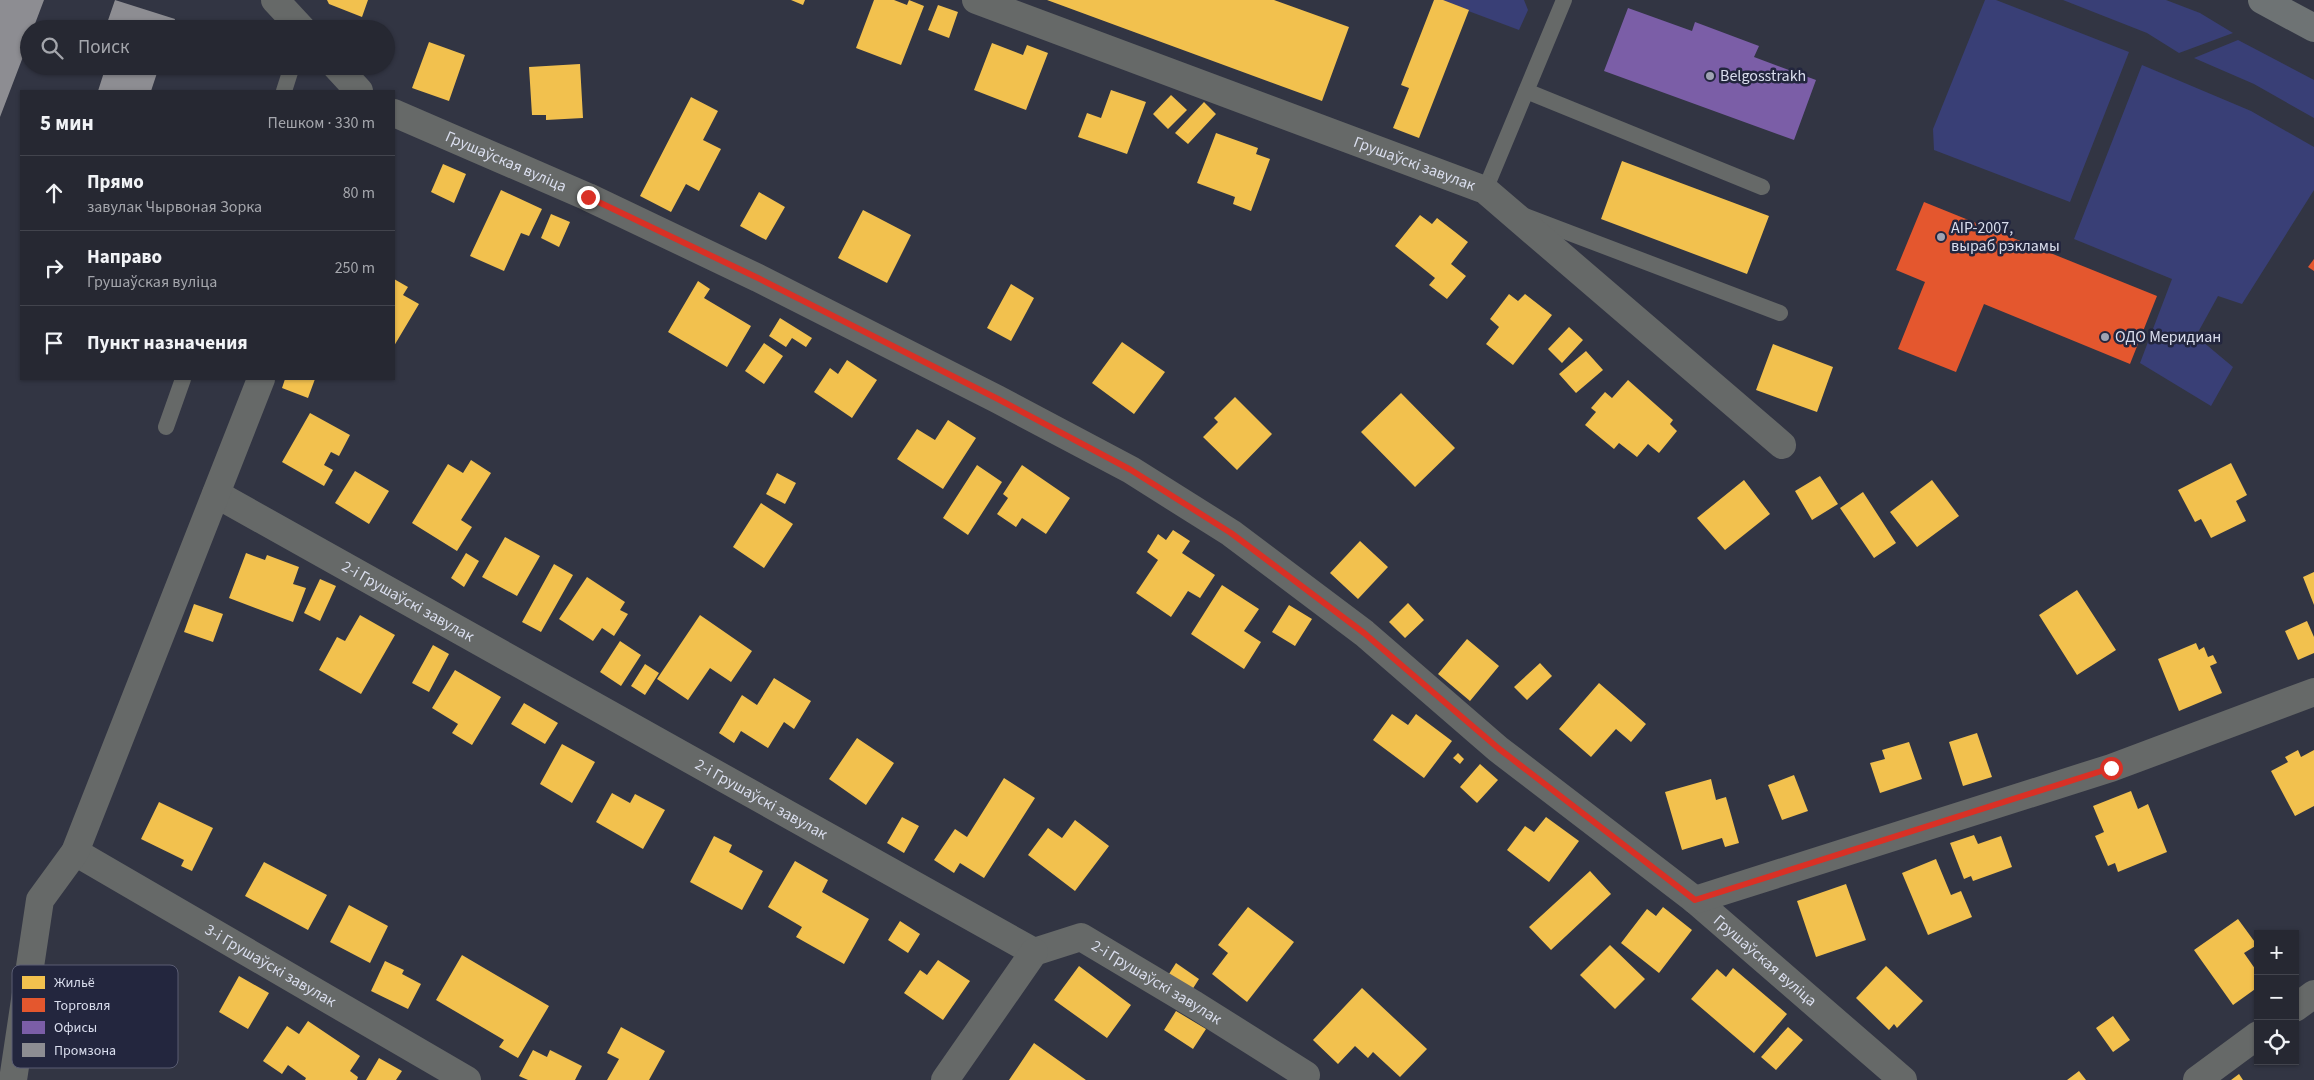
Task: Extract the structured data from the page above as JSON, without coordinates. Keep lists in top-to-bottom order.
{
  "streets": {
    "street": [
      "Грушаўская вуліца",
      "Грушаўскі завулак",
      "2-і Грушаўскі завулак",
      "3-і Грушаўскі завулак"
    ]
  },
  "places": ["Belgosstrakh", "АІР-2007, выраб рэкламы", "ОДО Меридиан"],
  "legend": [
    "Жильё",
    "Торговля",
    "Офисы",
    "Промзона"
  ],
  "page": {
    "search": "Поиск",
    "heading": ["5 мин", "Пешком · 330 m"],
    "list": [
      ["Прямо", "завулак Чырвоная Зорка", "80 m"],
      ["Направо", "Грушаўская вуліца", "250 m"],
      "Пункт назначения"
    ],
    "map_buttons": ["+", "−"]
  }
}
